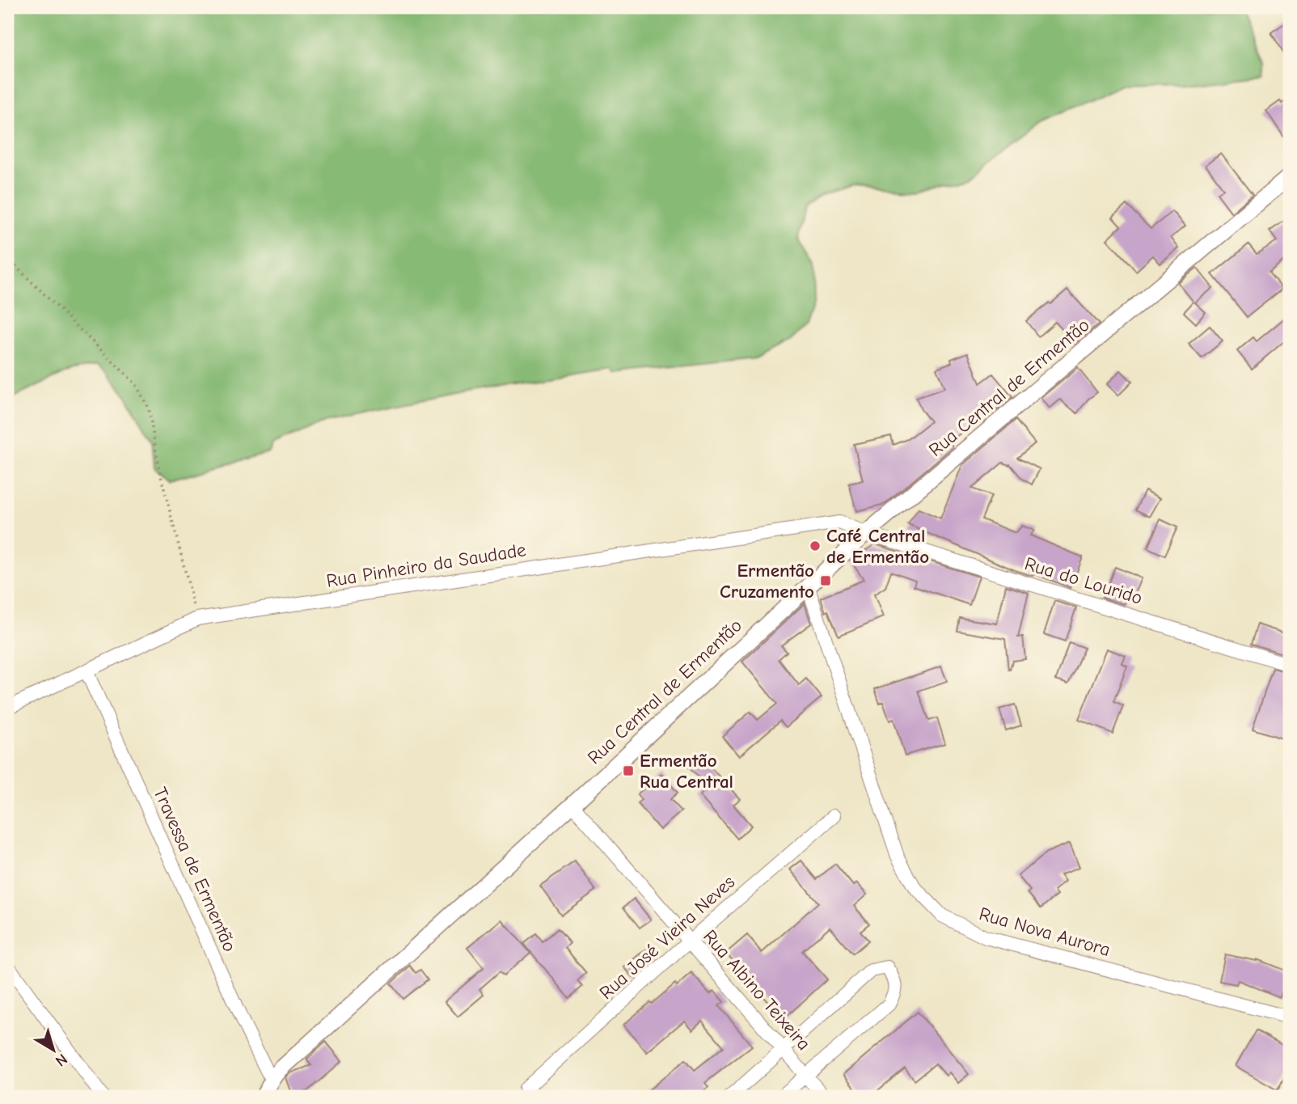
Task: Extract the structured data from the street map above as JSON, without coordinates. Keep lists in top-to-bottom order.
{
  "streets": {
    "street": [
      "Rua Central de Ermentão",
      "Rua Pinheiro da Saudade",
      "Rua do Lourido",
      "Travessa de Ermentão",
      "Rua Nova Aurora",
      "Rua José Vieira Neves",
      "Rua Albino Teixeira"
    ]
  },
  "crossings": [
    ["Rua Central de Ermentão", "Rua Pinheiro da Saudade"],
    ["Rua Central de Ermentão", "Rua do Lourido"],
    ["Rua Central de Ermentão", "Travessa de Ermentão"],
    ["Rua Central de Ermentão", "Rua Nova Aurora"],
    ["Rua Central de Ermentão", "Rua Albino Teixeira"],
    ["Rua Pinheiro da Saudade", "Rua do Lourido"],
    ["Rua Pinheiro da Saudade", "Travessa de Ermentão"],
    ["Rua José Vieira Neves", "Rua Albino Teixeira"]
  ],
  "places": {
    "other": ["Café Central de Ermentão"],
    "transit": ["Ermentão Cruzamento", "Ermentão Rua Central"]
  },
  "north": "bottom right"
}
